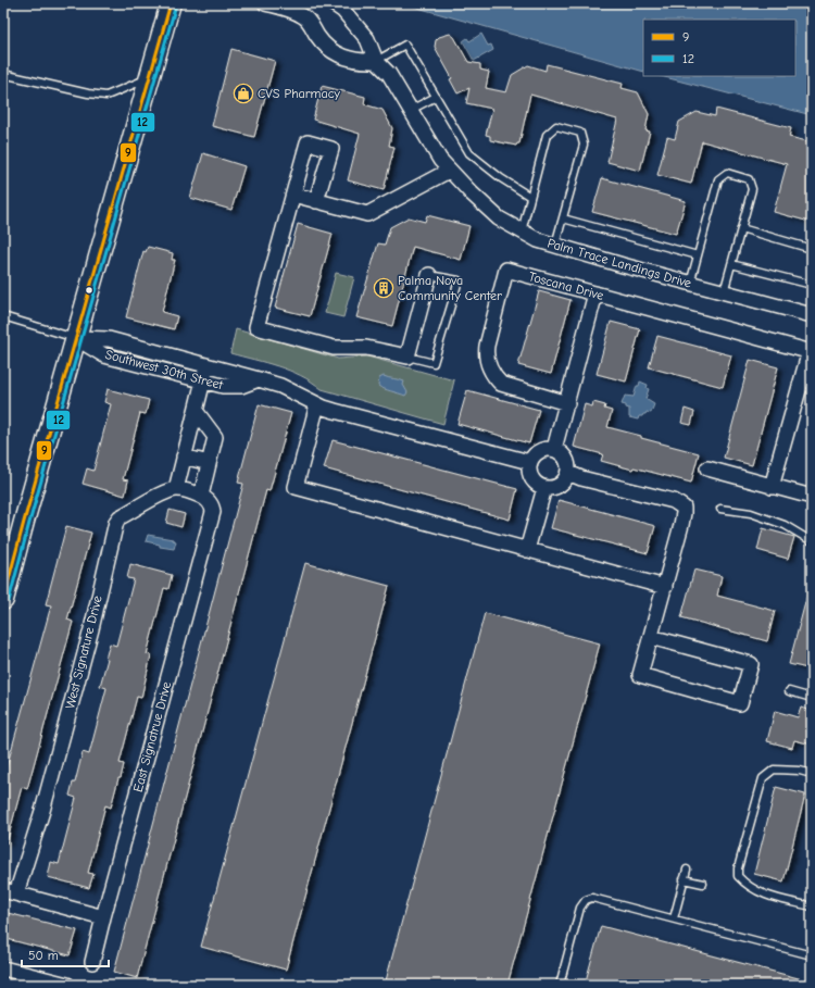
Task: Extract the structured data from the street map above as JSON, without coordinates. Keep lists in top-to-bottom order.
{
  "streets": {
    "street": [
      "Palm Trace Landings Drive",
      "Toscana Drive",
      "Southwest 30th Street",
      "West Signature Drive",
      "East Signatrue Drive"
    ]
  },
  "places": {
    "shop": ["CVS Pharmacy"],
    "building": ["Palma Nova Community Center"]
  },
  "lines": ["transit line 9", "transit line 12"],
  "legend": ["9", "12"],
  "scale_bar": "50 m"
}
